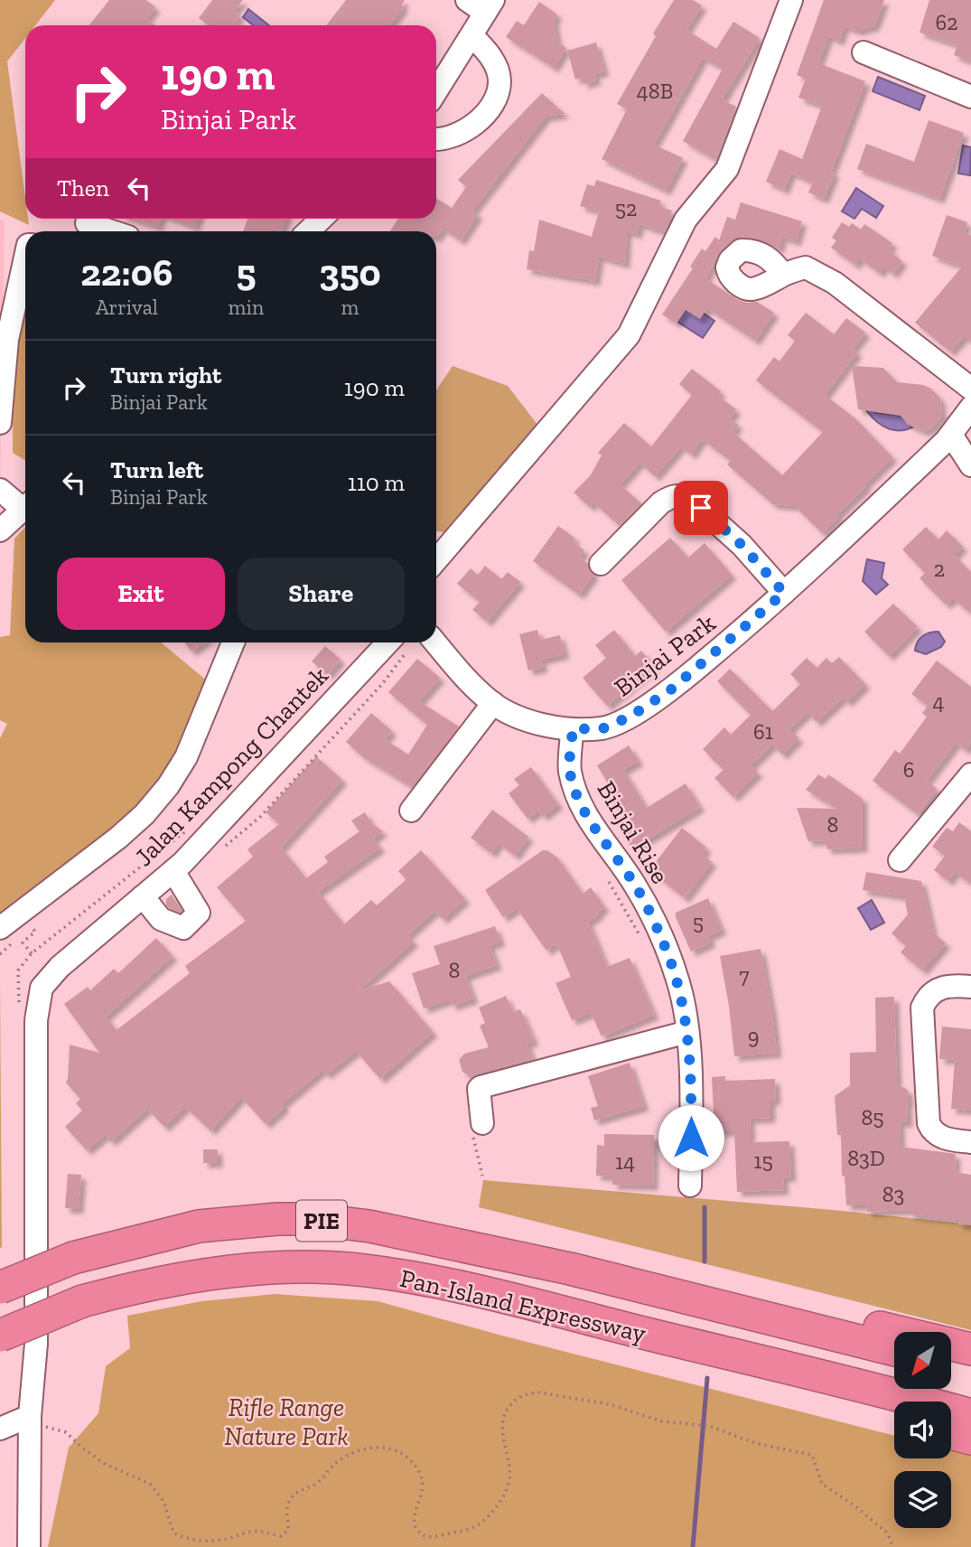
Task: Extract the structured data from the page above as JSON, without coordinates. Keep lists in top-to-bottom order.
{
  "streets": {
    "highway": ["PIE", "Pan-Island Expressway"],
    "street": ["Binjai Park", "Jalan Kampong Chantek", "Binjai Rise"]
  },
  "crossings": [
    ["Binjai Park", "Binjai Rise"]
  ],
  "parks": ["Rifle Range Nature Park"],
  "house_numbers": [
    "62",
    "48B",
    "52",
    "2",
    "4",
    "61",
    "6",
    "8",
    "5",
    "8",
    "7",
    "9",
    "85",
    "83D",
    "15",
    "14",
    "83"
  ],
  "north": "bottom left",
  "page": {
    "turn": ["190 m", "Binjai Park"],
    "then": "Then",
    "eta": [
      "22:06",
      "Arrival",
      "5",
      "min",
      "350",
      "m"
    ],
    "list": [
      {
        "name": "Turn right",
        "note": "Binjai Park",
        "value": "190 m"
      },
      {
        "name": "Turn left",
        "note": "Binjai Park",
        "value": "110 m"
      }
    ],
    "buttons": ["Exit", "Share"]
  }
}
